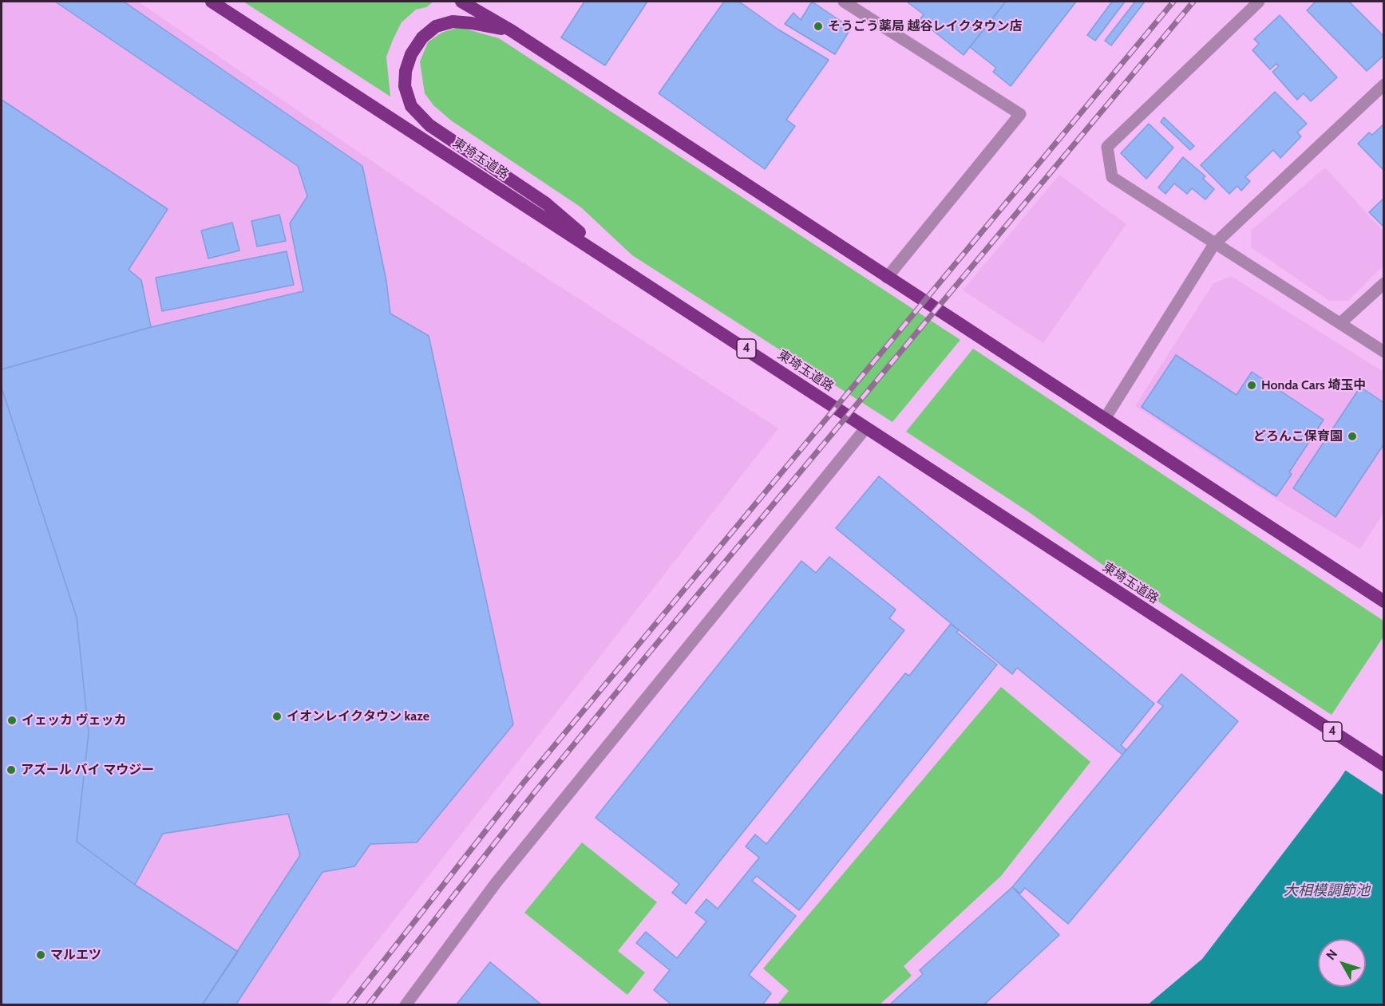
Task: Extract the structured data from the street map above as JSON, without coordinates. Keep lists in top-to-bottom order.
{
  "streets": {
    "highway": ["東埼玉道路", "4"]
  },
  "crossings": [
    ["東埼玉道路", "4"]
  ],
  "water": ["大相模調節池"],
  "places": [
    "そうごう薬局 越谷レイクタウン店",
    "Honda Cars 埼玉中",
    "どろんこ保育園",
    "イオンレイクタウン kaze",
    "イェッカ ヴェッカ",
    "アズール バイ マウジー",
    "マルエツ"
  ],
  "north": "top left"
}
